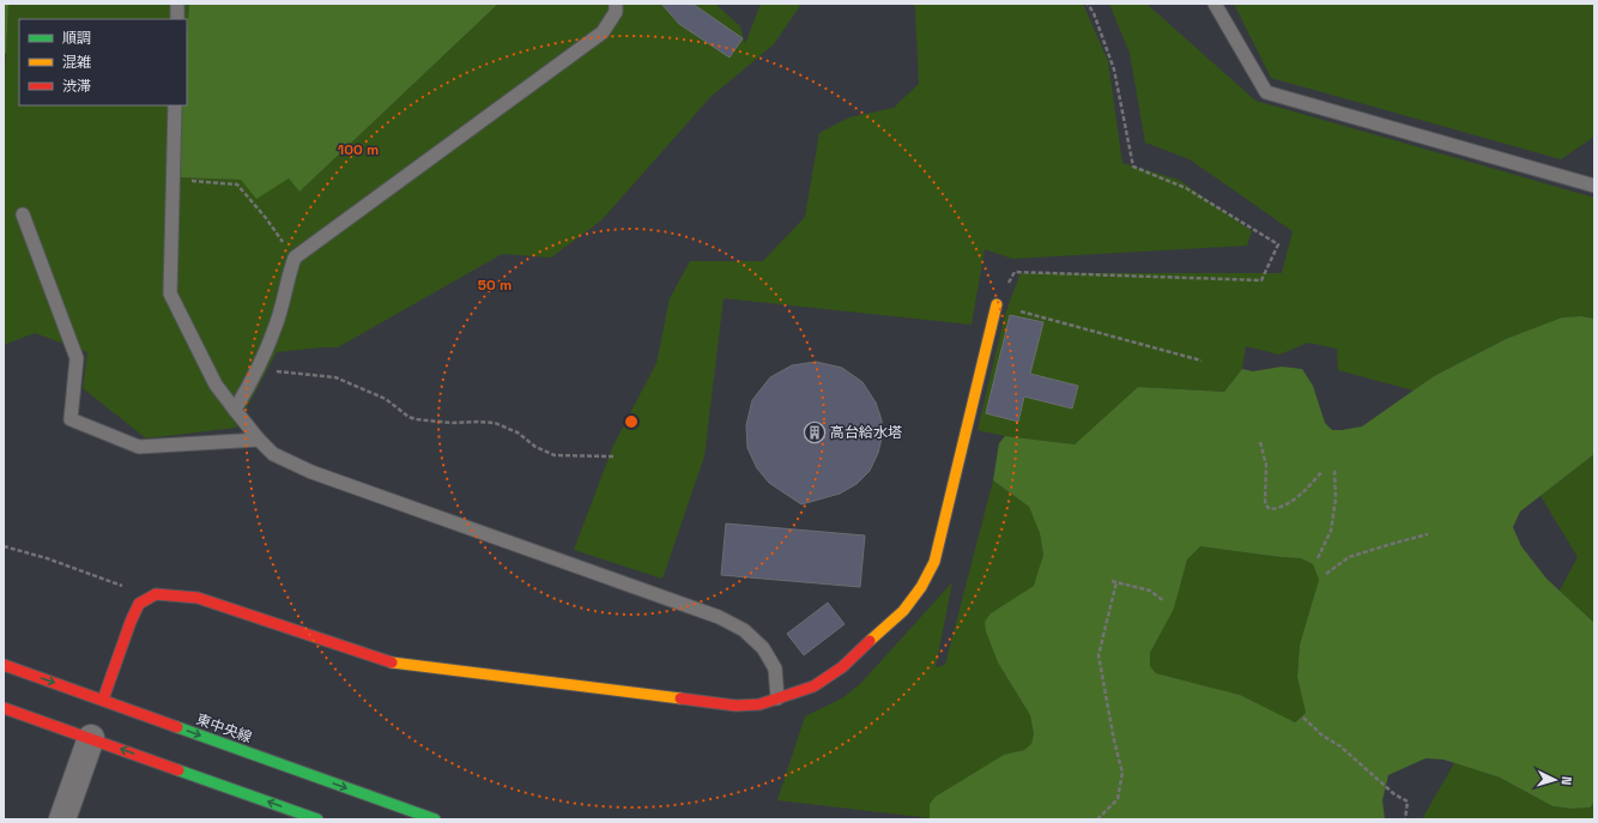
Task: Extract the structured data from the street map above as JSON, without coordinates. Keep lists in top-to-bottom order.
{
  "streets": {
    "main road": ["東中央線"]
  },
  "places": {
    "building": ["高台給水塔"]
  },
  "legend": ["順調", "混雑", "渋滞"],
  "north": "right",
  "rings": ["100 m", "50 m"]
}
